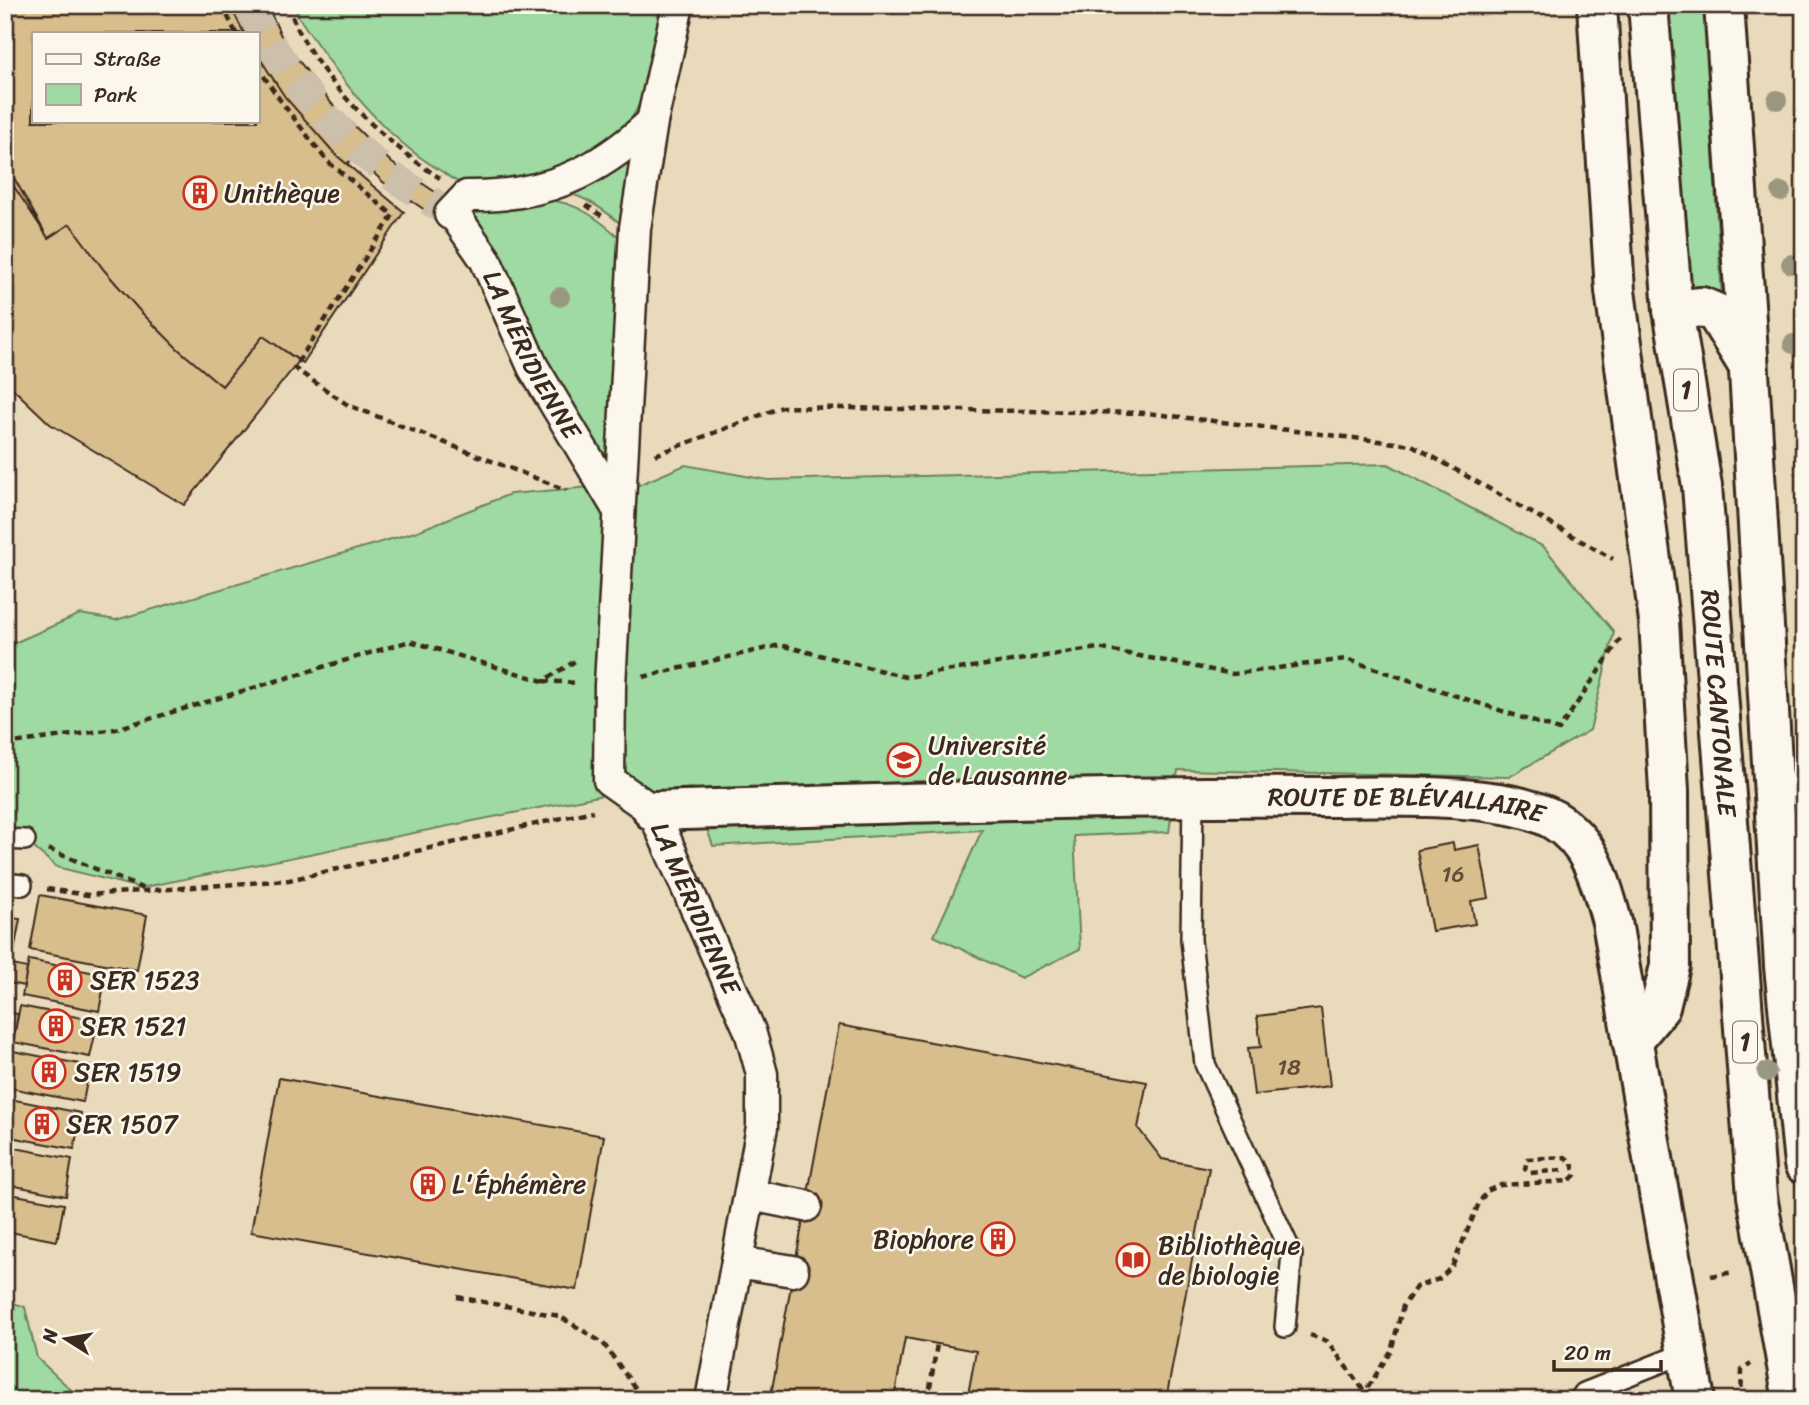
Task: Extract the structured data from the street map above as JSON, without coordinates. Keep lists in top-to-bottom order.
{
  "streets": {
    "main road": ["1", "ROUTE CANTONALE", "ROUTE DE BLÉVALLAIRE"],
    "street": ["LA MÉRIDIENNE"]
  },
  "crossings": [
    ["LA MÉRIDIENNE", "ROUTE DE BLÉVALLAIRE"],
    ["1", "ROUTE CANTONALE"]
  ],
  "places": {
    "building": [
      "Unithèque",
      "SER 1523",
      "SER 1521",
      "SER 1519",
      "SER 1507",
      "L'Éphémère",
      "Biophore"
    ],
    "school or university": ["Université de Lausanne"],
    "library": ["Bibliothèque de biologie"]
  },
  "house_numbers": ["16", "18"],
  "legend": ["Straße", "Park"],
  "scale_bar": "20 m",
  "north": "left"
}
